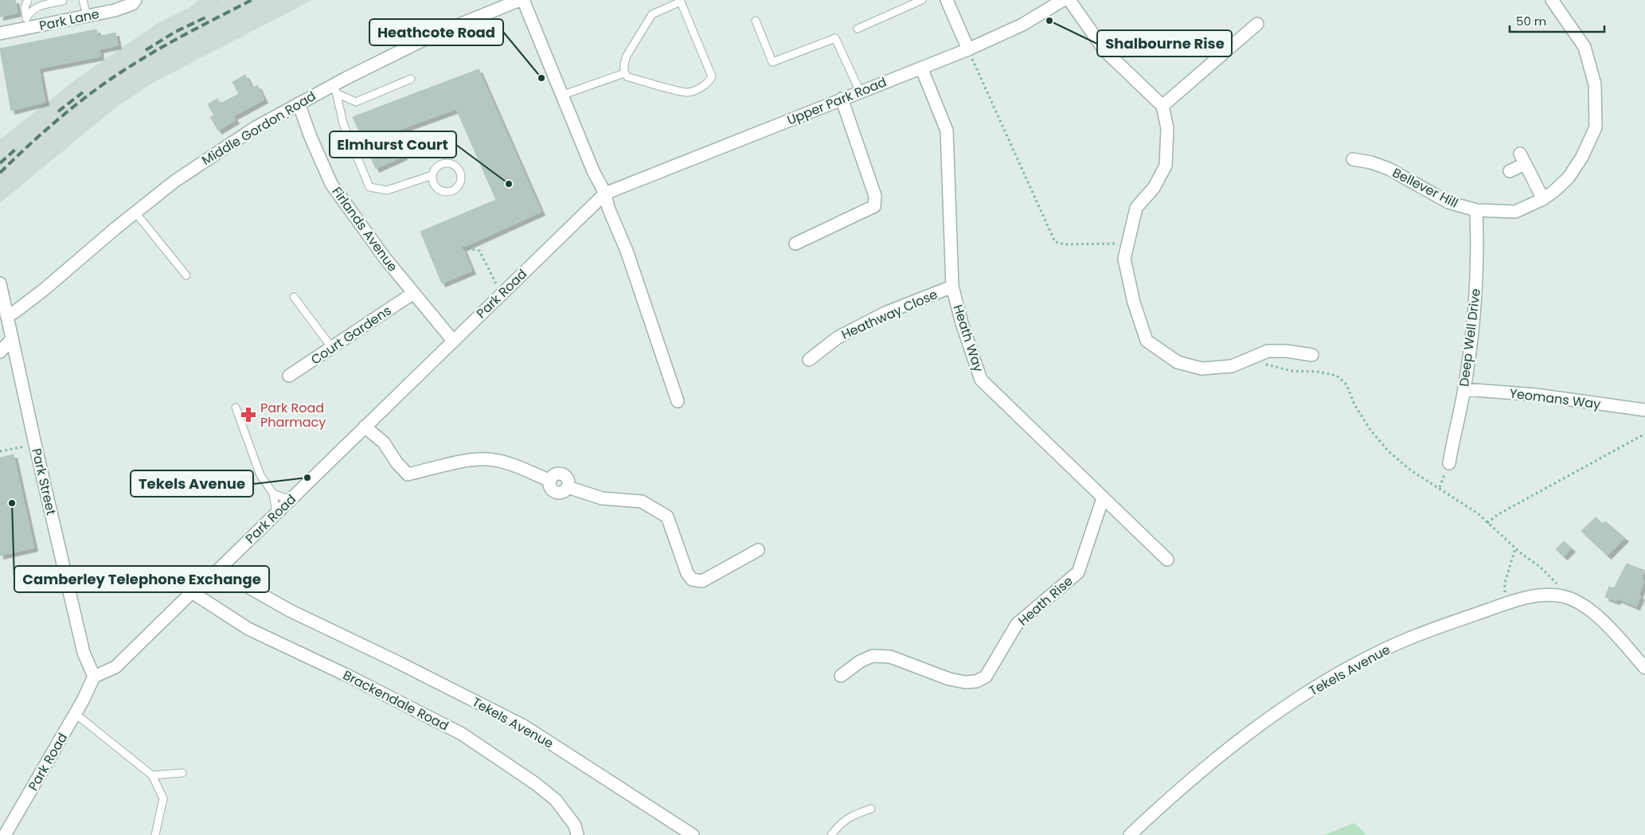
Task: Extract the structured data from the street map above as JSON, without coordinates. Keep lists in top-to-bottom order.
{
  "streets": {
    "street": [
      "Park Lane",
      "Upper Park Road",
      "Middle Gordon Road",
      "Bellever Hill",
      "Firlands Avenue",
      "Park Road",
      "Heathway Close",
      "Court Gardens",
      "Deep Well Drive",
      "Heath Way",
      "Yeomans Way",
      "Park Street",
      "Heath Rise",
      "Tekels Avenue",
      "Brackendale Road"
    ]
  },
  "crossings": [
    ["Upper Park Road", "Park Road"],
    ["Upper Park Road", "Heath Way"],
    ["Middle Gordon Road", "Firlands Avenue"],
    ["Middle Gordon Road", "Park Street"],
    ["Bellever Hill", "Deep Well Drive"],
    ["Firlands Avenue", "Park Road"],
    ["Firlands Avenue", "Court Gardens"],
    ["Park Road", "Park Street"],
    ["Park Road", "Tekels Avenue"],
    ["Park Road", "Brackendale Road"],
    ["Heathway Close", "Heath Way"],
    ["Deep Well Drive", "Yeomans Way"],
    ["Heath Way", "Heath Rise"]
  ],
  "places": {
    "other": [
      "Shalbourne Rise",
      "Heathcote Road",
      "Elmhurst Court",
      "Tekels Avenue",
      "Camberley Telephone Exchange"
    ],
    "pharmacy": ["Park Road Pharmacy"]
  },
  "scale_bar": "50 m"
}
